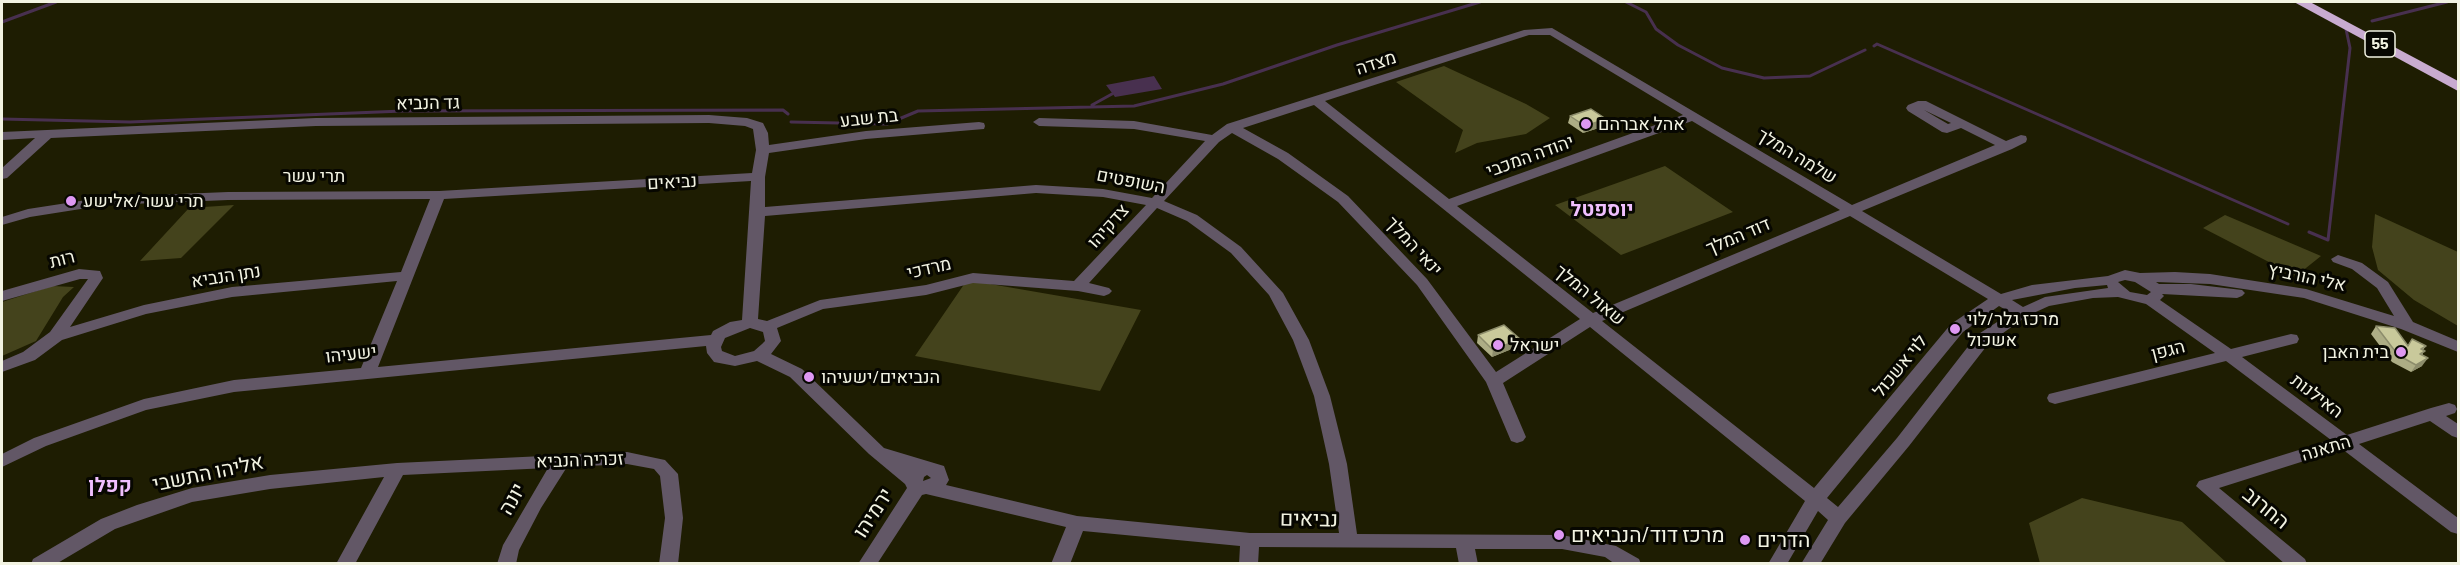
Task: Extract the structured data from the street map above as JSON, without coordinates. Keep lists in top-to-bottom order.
{
  "streets": {
    "highway": ["55"],
    "street": [
      "מצדה",
      "גד הנביא",
      "בת שבע",
      "יהודה המכבי",
      "שלמה המלך",
      "תרי עשר",
      "השופטים",
      "נביאים",
      "צדקיהו",
      "דוד המלך",
      "ינאי המלך",
      "רות",
      "מרדכי",
      "נתן הנביא",
      "אלי הורביץ",
      "שאול המלך",
      "הגפן",
      "ישעיהו",
      "לוי אשכול",
      "האילנות",
      "התאנה",
      "זכריה הנביא",
      "אליהו התשבי",
      "יונה",
      "החרוב",
      "ירמיהו"
    ]
  },
  "crossings": [
    ["מצדה", "שלמה המלך"],
    ["מצדה", "צדקיהו"],
    ["מצדה", "ינאי המלך"],
    ["מצדה", "שאול המלך"],
    ["גד הנביא", "בת שבע"],
    ["יהודה המכבי", "שלמה המלך"],
    ["יהודה המכבי", "שאול המלך"],
    ["שלמה המלך", "דוד המלך"],
    ["שלמה המלך", "לוי אשכול"],
    ["תרי עשר", "נביאים"],
    ["השופטים", "נביאים"],
    ["השופטים", "צדקיהו"],
    ["נביאים", "ירמיהו"],
    ["צדקיהו", "מרדכי"],
    ["דוד המלך", "ינאי המלך"],
    ["דוד המלך", "שאול המלך"],
    ["רות", "נתן הנביא"],
    ["אלי הורביץ", "לוי אשכול"],
    ["אלי הורביץ", "האילנות"],
    ["שאול המלך", "לוי אשכול"],
    ["הגפן", "האילנות"],
    ["האילנות", "התאנה"],
    ["התאנה", "החרוב"],
    ["זכריה הנביא", "אליהו התשבי"],
    ["זכריה הנביא", "יונה"]
  ],
  "districts": ["יוספטל", "קפלן"],
  "places": [
    "אהל אברהם",
    "תרי עשר/אלישע",
    "מרכז גלר/לוי אשכול",
    "ישראל",
    "בית האבן",
    "הנביאים/ישעיהו",
    "מרכז דוד/הנביאים",
    "הדרים"
  ]
}
